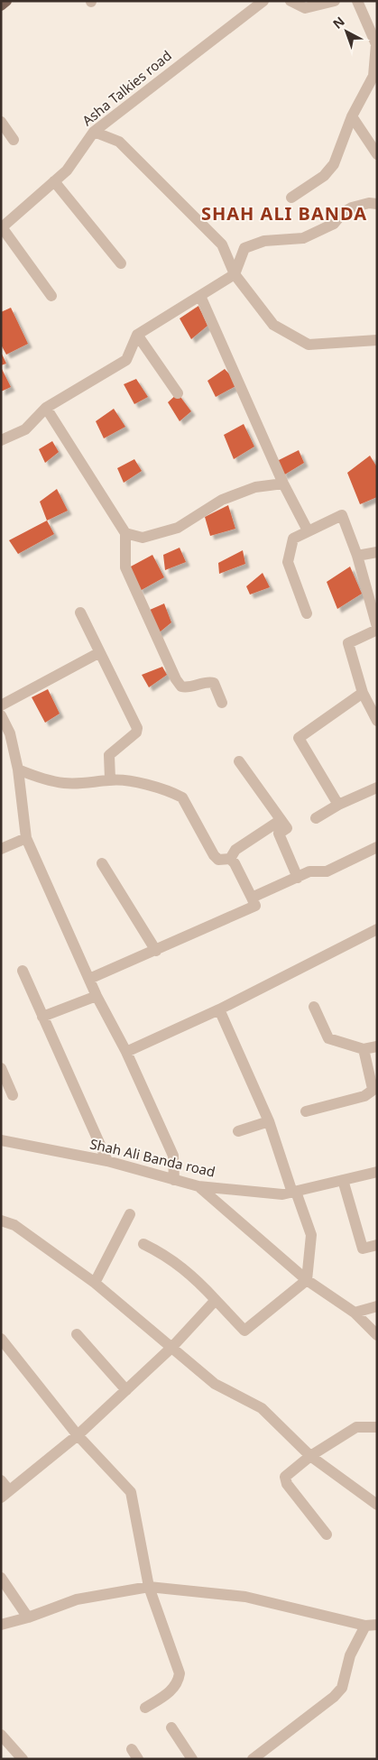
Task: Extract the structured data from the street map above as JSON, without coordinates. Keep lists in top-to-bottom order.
{
  "streets": {
    "street": ["Asha Talkies road", "Shah Ali Banda road"]
  },
  "districts": ["SHAH ALI BANDA"],
  "north": "top left"
}
